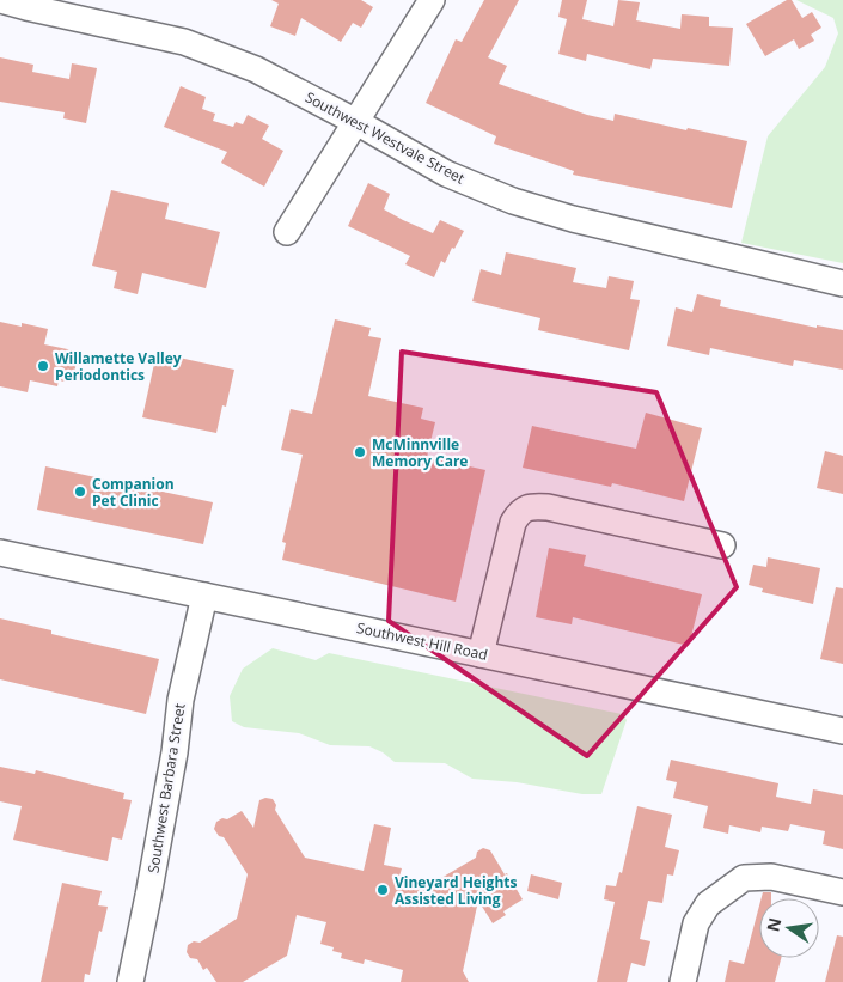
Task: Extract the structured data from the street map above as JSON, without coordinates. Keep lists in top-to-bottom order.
{
  "streets": {
    "street": ["Southwest Westvale Street", "Southwest Hill Road", "Southwest Barbara Street"]
  },
  "crossings": [
    ["Southwest Hill Road", "Southwest Barbara Street"]
  ],
  "places": [
    "Willamette Valley Periodontics",
    "McMinnville Memory Care",
    "Companion Pet Clinic",
    "Vineyard Heights Assisted Living"
  ],
  "north": "left"
}
